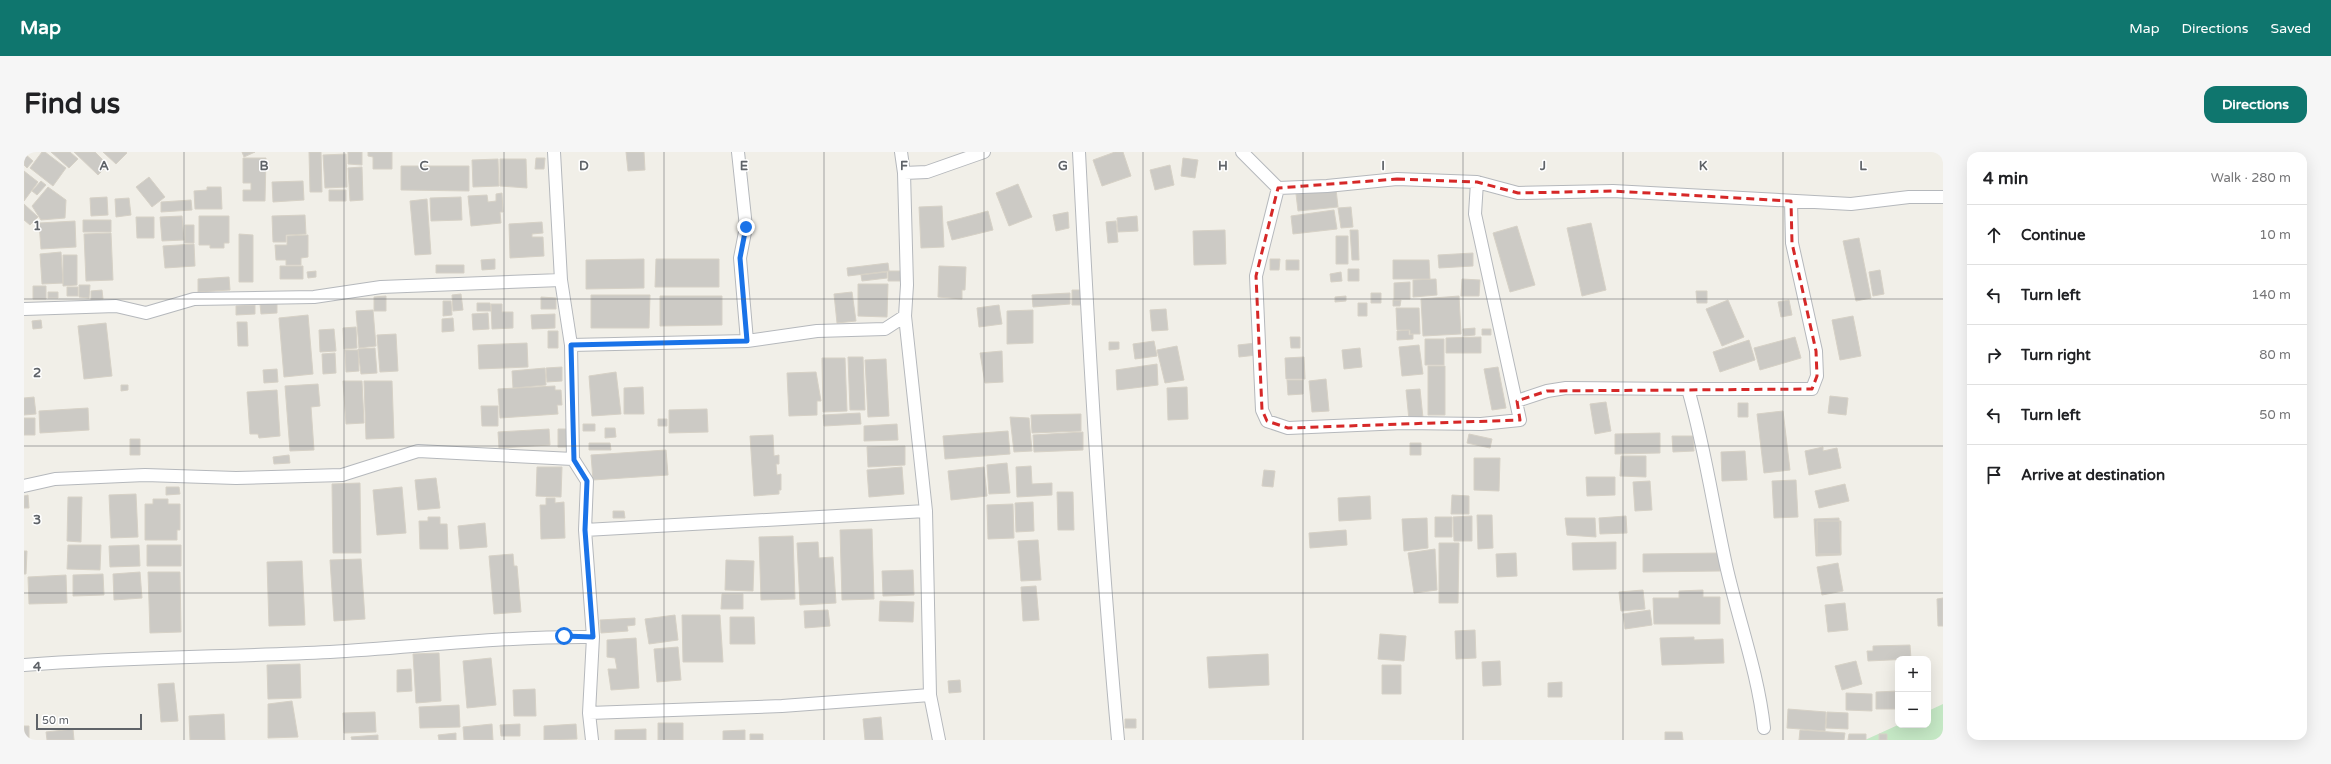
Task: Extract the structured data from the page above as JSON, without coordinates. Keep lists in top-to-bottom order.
{
  "scale_bar": "50 m",
  "page": {
    "header": "Map",
    "nav": ["Map", "Directions", "Saved"],
    "buttons": "Directions",
    "title": "Find us",
    "heading": ["4 min", "Walk · 280 m"],
    "list": [
      ["Continue", "10 m"],
      ["Turn left", "140 m"],
      ["Turn right", "80 m"],
      ["Turn left", "50 m"],
      "Arrive at destination"
    ],
    "map_buttons": ["+", "−"],
    "scale": "50 m"
  },
  "grid": {
    "columns": [
      "A",
      "B",
      "C",
      "D",
      "E",
      "F",
      "G",
      "H",
      "I",
      "J",
      "K",
      "L"
    ],
    "rows": [
      "1",
      "2",
      "3",
      "4"
    ]
  }
}
